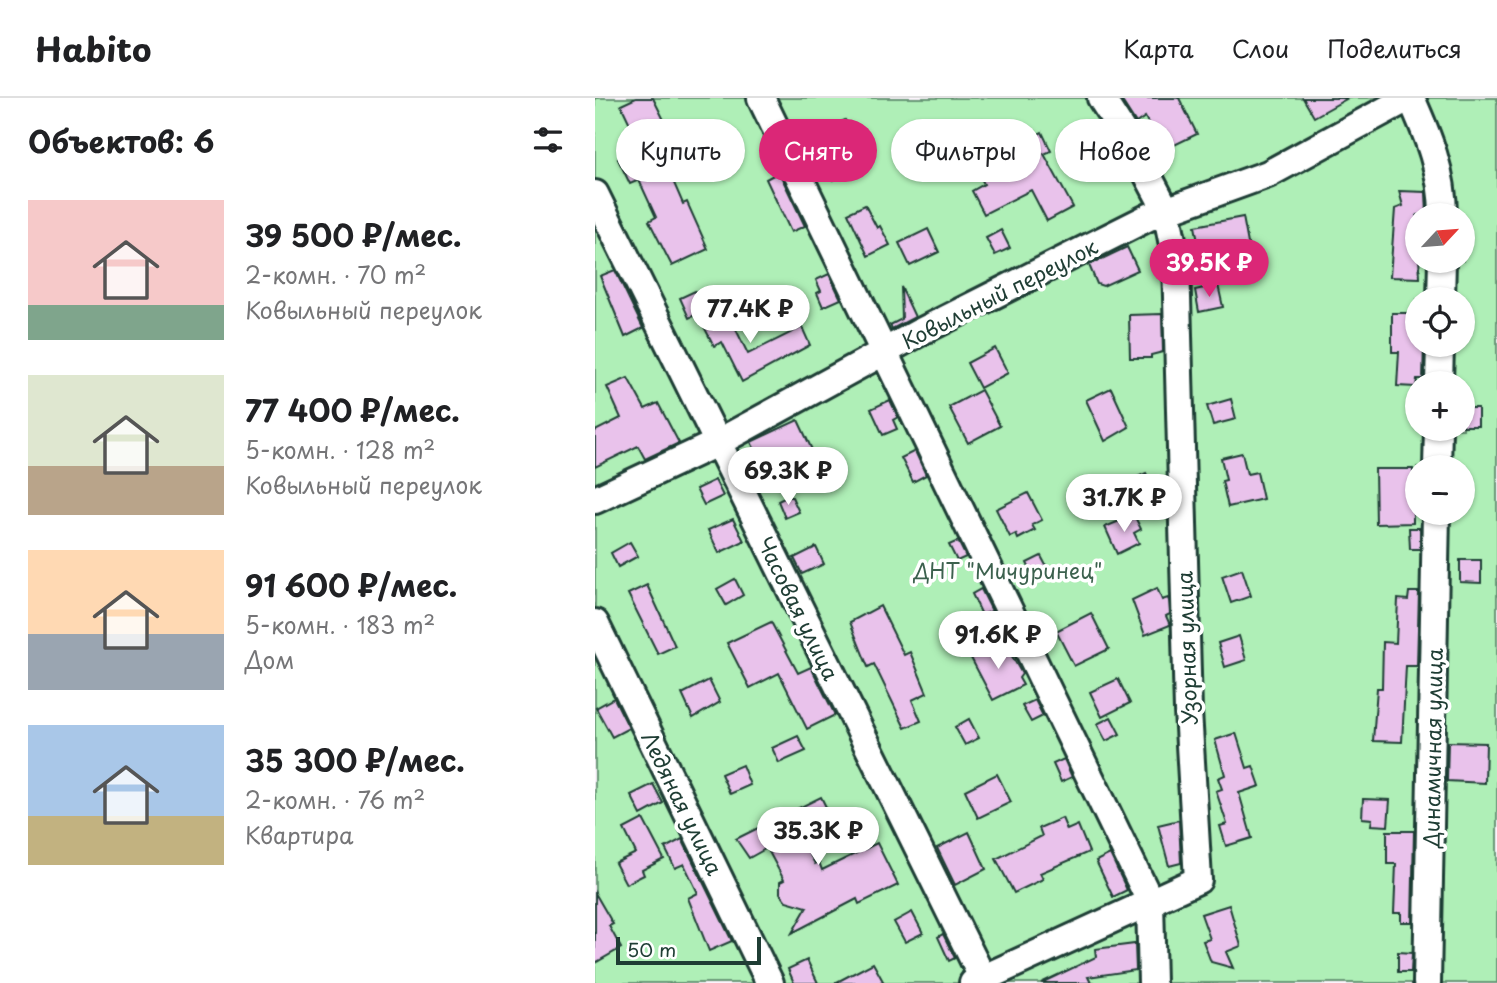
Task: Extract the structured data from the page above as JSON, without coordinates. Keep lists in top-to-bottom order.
{
  "streets": {
    "street": [
      "Ковыльный переулок",
      "Часовая улица",
      "Узорная улица",
      "Динамичная улица",
      "Ледяная улица"
    ]
  },
  "crossings": [
    ["Ковыльный переулок", "Часовая улица"],
    ["Ковыльный переулок", "Узорная улица"]
  ],
  "parks": ["ДНТ \"Мичуринец\""],
  "scale_bar": "50 m",
  "north": "top right",
  "page": {
    "header": "Habito",
    "nav": ["Карта", "Слои", "Поделиться"],
    "heading": "Объектов: 6",
    "chip": [
      "Купить",
      "Снять",
      "Фильтры",
      "Новое"
    ],
    "list": [
      {
        "name": "39 500 ₽/мес.",
        "note": "2-комн. · 70 m² · Ковыльный переулок"
      },
      {
        "name": "77 400 ₽/мес.",
        "note": "5-комн. · 128 m² · Ковыльный переулок"
      },
      {
        "name": "91 600 ₽/мес.",
        "note": "5-комн. · 183 m² · Дом"
      },
      {
        "name": "35 300 ₽/мес.",
        "note": "2-комн. · 76 m² · Квартира"
      }
    ],
    "map_buttons": ["+", "−"],
    "price": [
      "39.5K ₽",
      "77.4K ₽",
      "69.3K ₽",
      "31.7K ₽",
      "91.6K ₽",
      "35.3K ₽"
    ],
    "scale": "50 m"
  }
}
